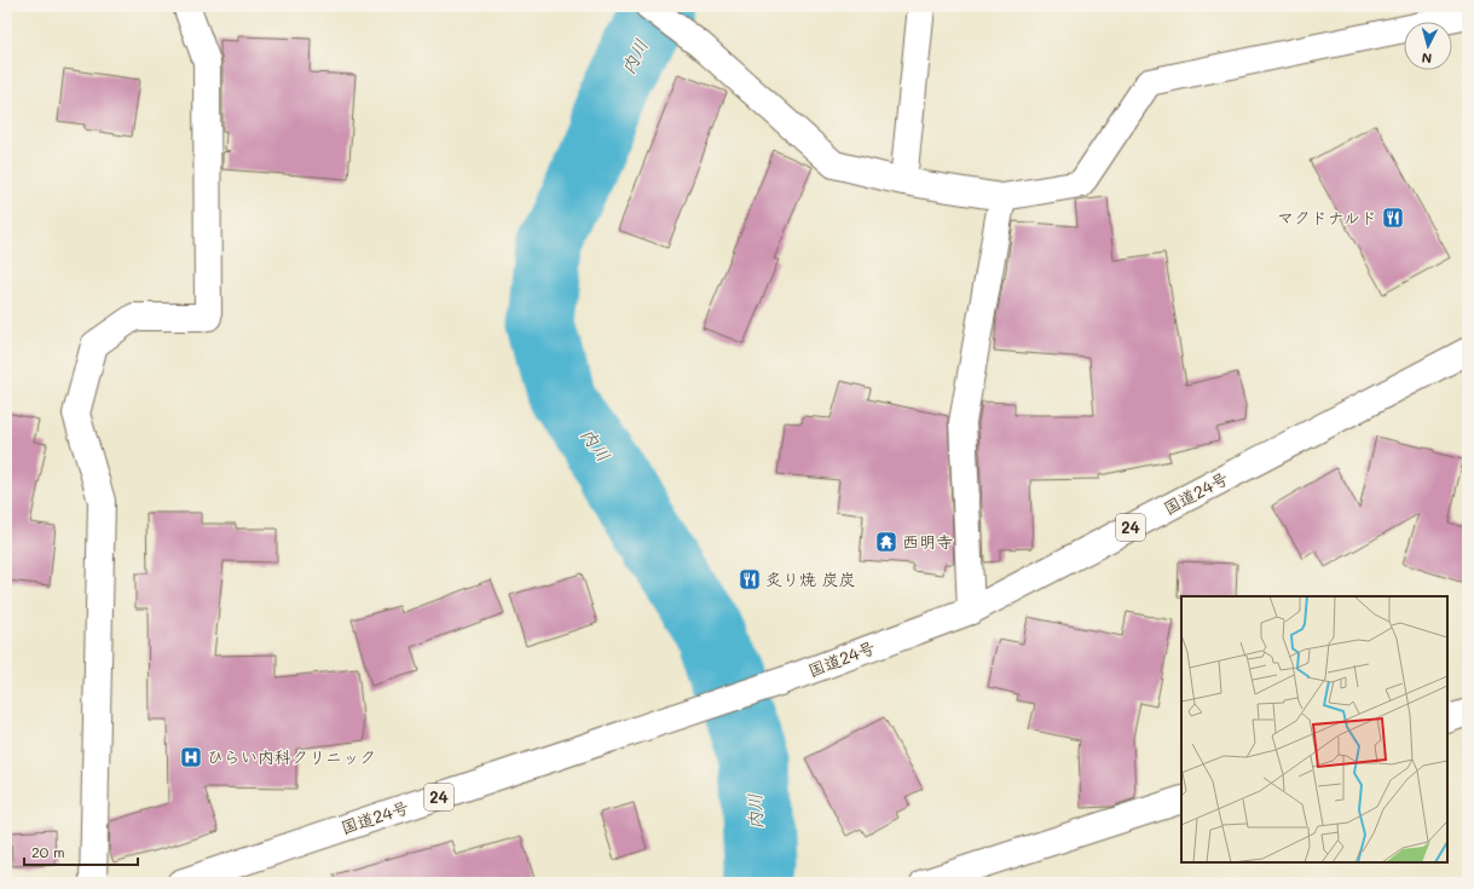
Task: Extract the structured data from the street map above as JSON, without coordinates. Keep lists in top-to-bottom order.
{
  "streets": {
    "main road": ["国道24号", "24"]
  },
  "water": ["内川"],
  "places": {
    "restaurant": ["マクドナルド", "炙り焼 炭炭"],
    "temple": ["西明寺"],
    "hospital": ["ひらい内科クリニック"]
  },
  "scale_bar": "20 m",
  "north": "bottom"
}
